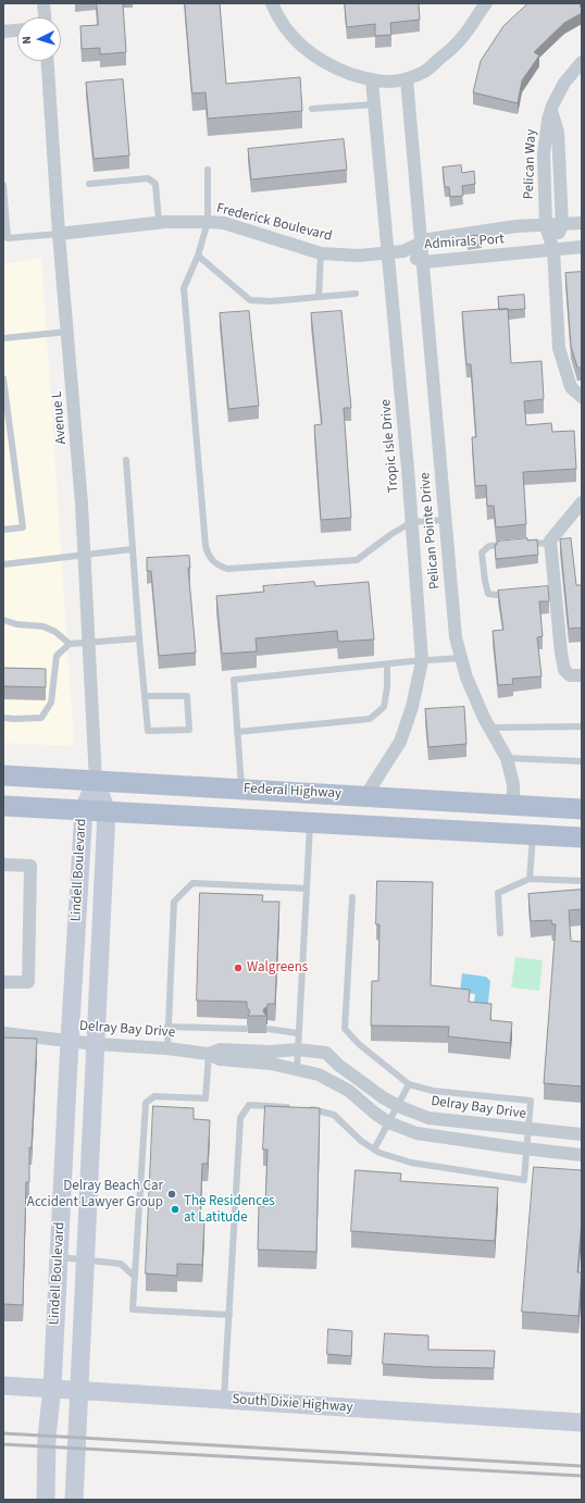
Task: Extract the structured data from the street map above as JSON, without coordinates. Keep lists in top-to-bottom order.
{
  "streets": {
    "main road": ["Federal Highway"],
    "street": [
      "Pelican Way",
      "Frederick Boulevard",
      "Admirals Port",
      "Avenue L",
      "Tropic Isle Drive",
      "Pelican Pointe Drive",
      "Lindell Boulevard",
      "Delray Bay Drive",
      "South Dixie Highway"
    ]
  },
  "crossings": [
    ["Pelican Way", "Admirals Port"],
    ["Frederick Boulevard", "Admirals Port"],
    ["Frederick Boulevard", "Avenue L"],
    ["Frederick Boulevard", "Tropic Isle Drive"],
    ["Admirals Port", "Pelican Pointe Drive"],
    ["Avenue L", "Federal Highway"],
    ["Avenue L", "Lindell Boulevard"],
    ["Tropic Isle Drive", "Federal Highway"],
    ["Pelican Pointe Drive", "Federal Highway"],
    ["Federal Highway", "Lindell Boulevard"],
    ["Lindell Boulevard", "Delray Bay Drive"],
    ["Lindell Boulevard", "South Dixie Highway"]
  ],
  "places": ["Walgreens", "Delray Beach Car Accident Lawyer Group", "The Residences at Latitude"],
  "north": "left"
}
